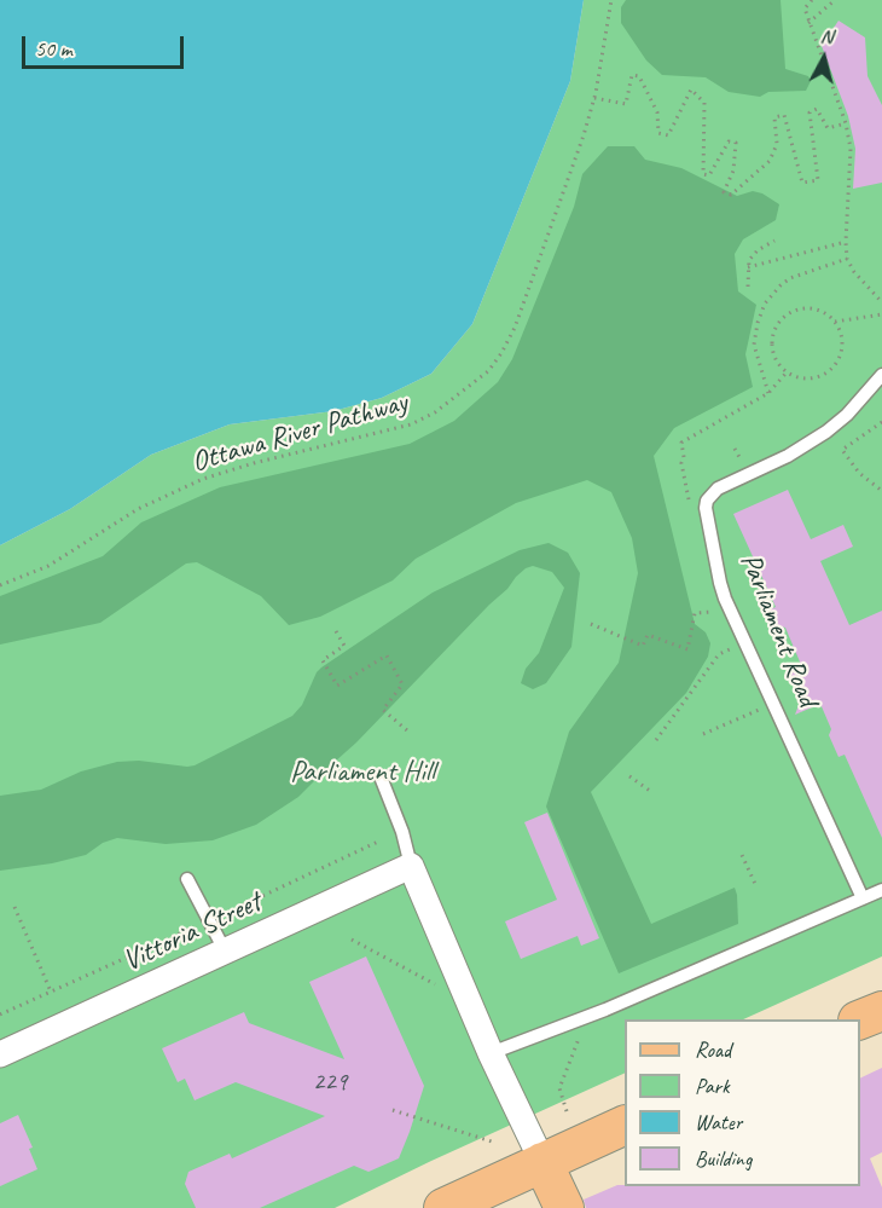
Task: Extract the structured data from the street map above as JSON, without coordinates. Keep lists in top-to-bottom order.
{
  "streets": {
    "street": ["Vittoria Street"],
    "lane": ["Parliament Road"],
    "path": ["Ottawa River Pathway"]
  },
  "parks": ["Parliament Hill"],
  "house_numbers": ["229"],
  "legend": [
    "Road",
    "Park",
    "Water",
    "Building"
  ],
  "scale_bar": "50 m",
  "north": "top"
}
